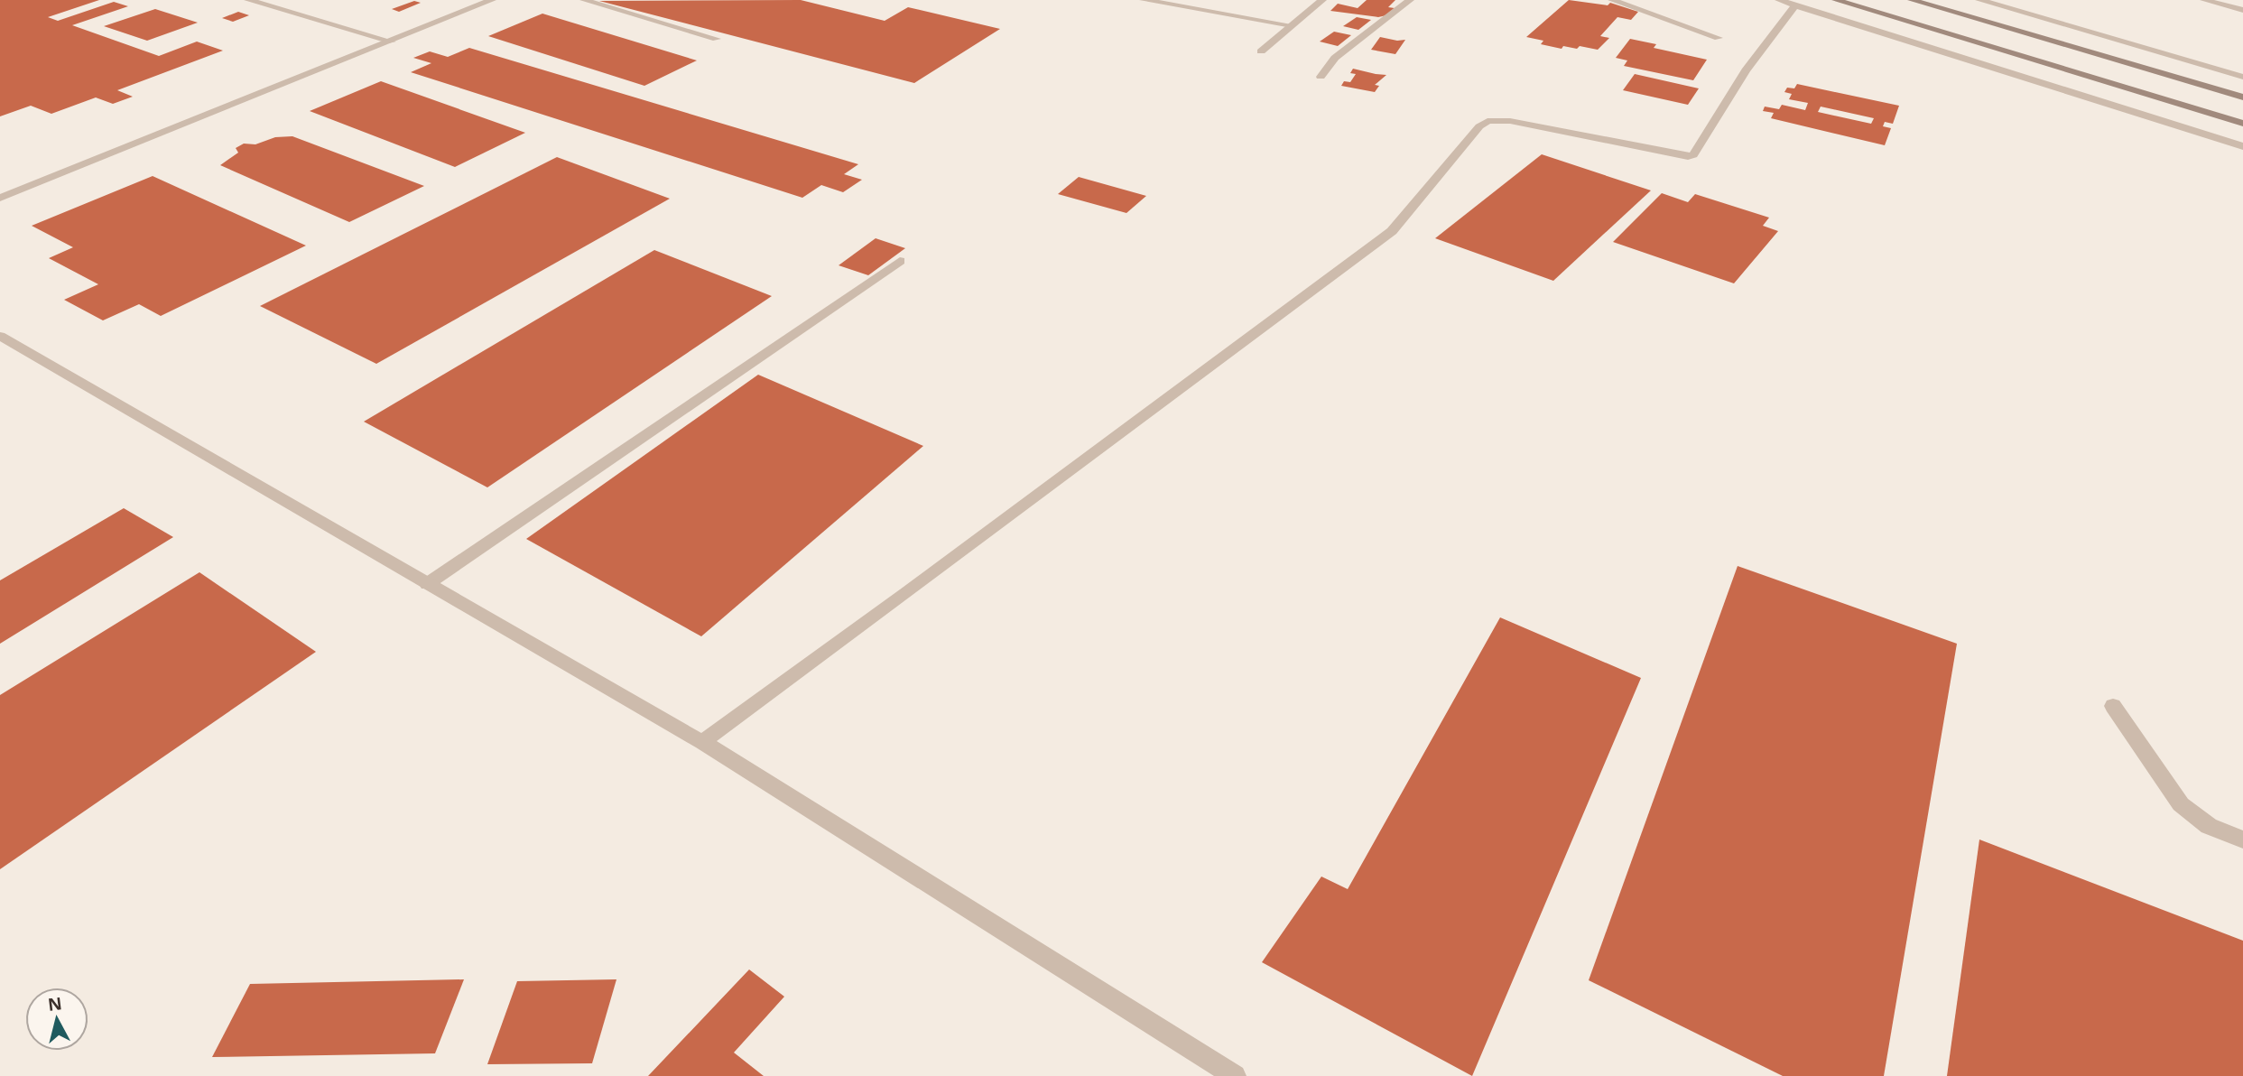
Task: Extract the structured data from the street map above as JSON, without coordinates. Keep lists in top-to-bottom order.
{
  "north": "top"
}
